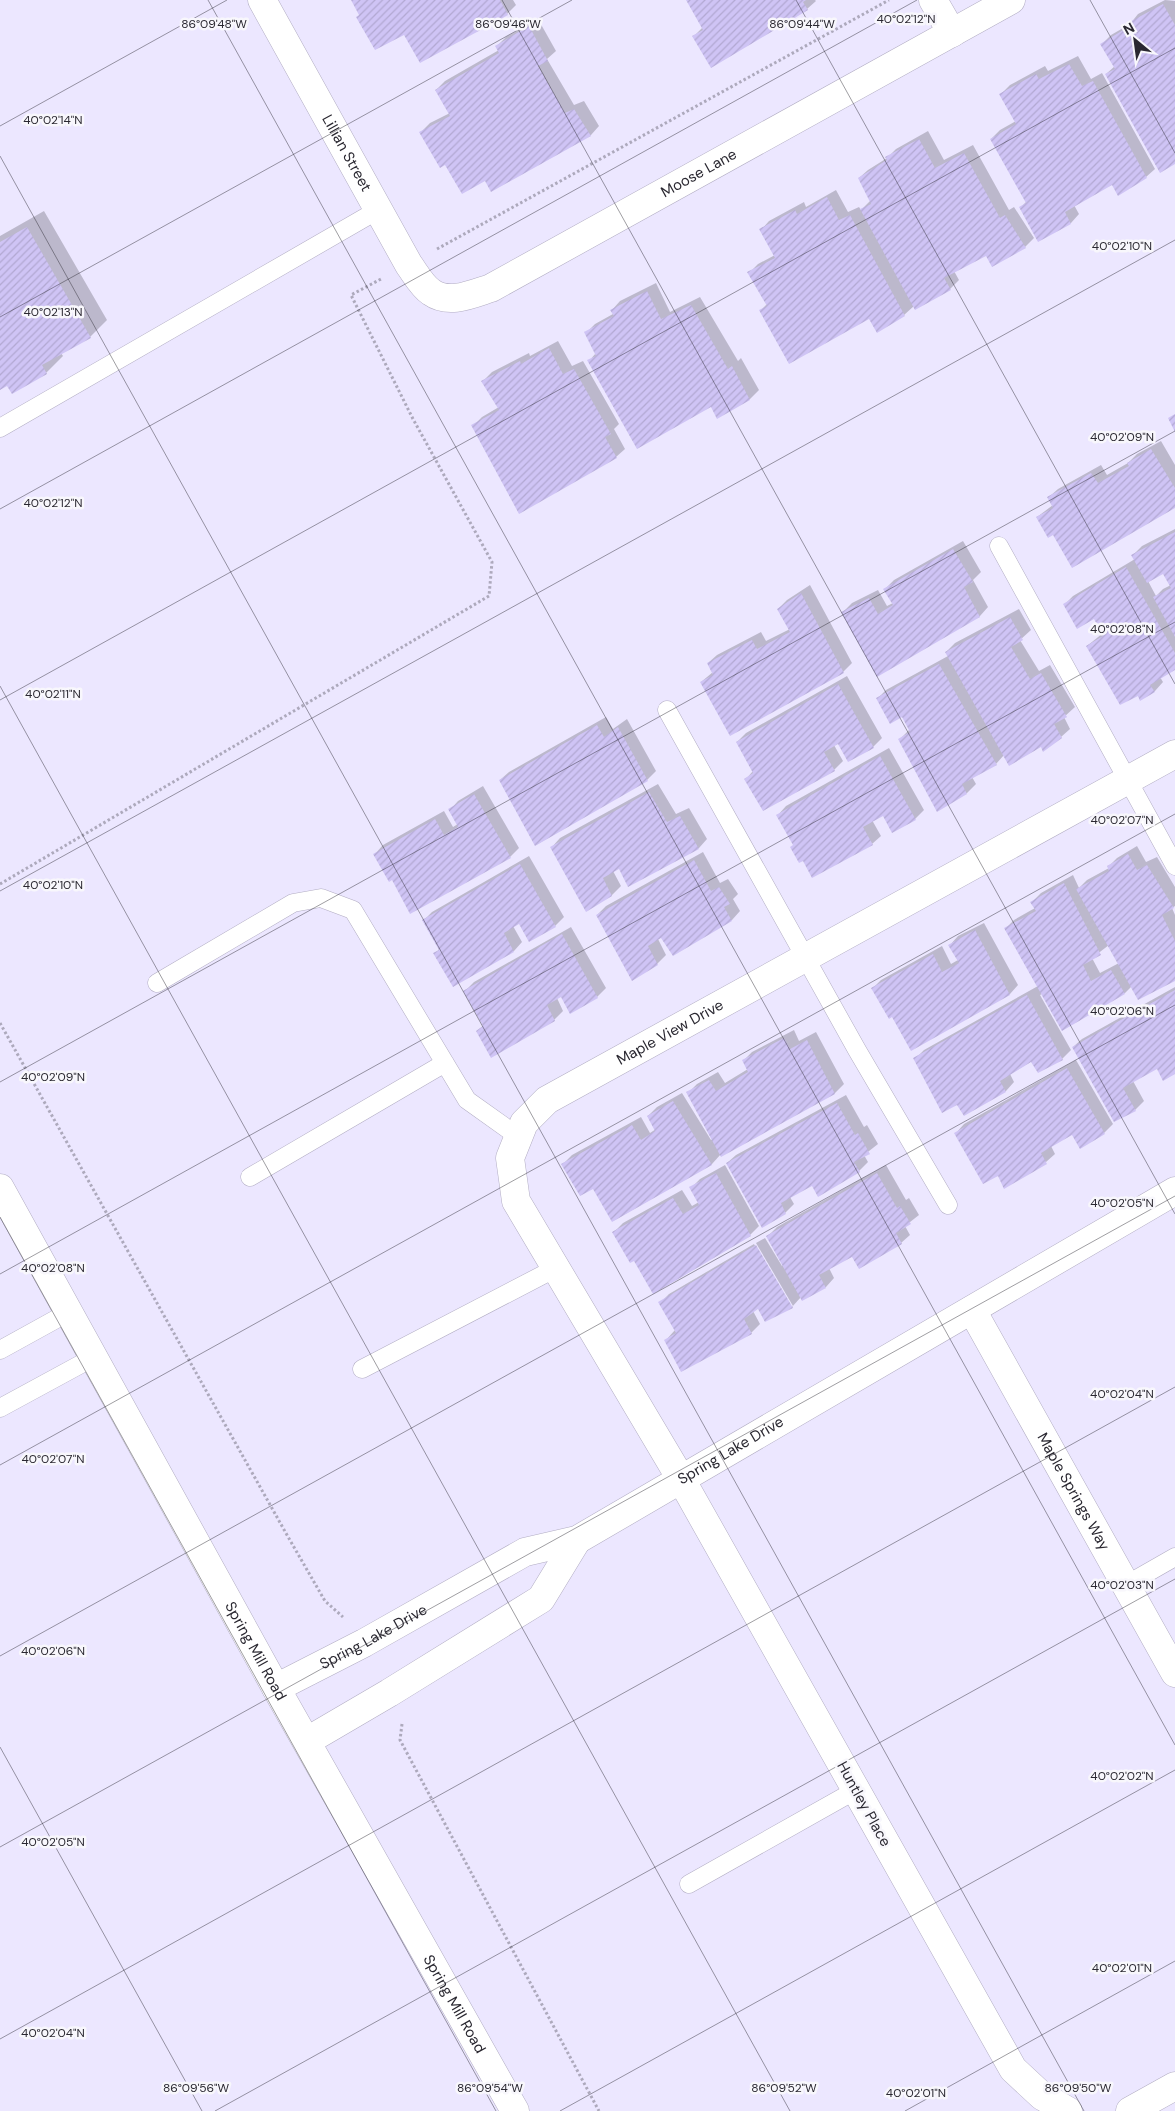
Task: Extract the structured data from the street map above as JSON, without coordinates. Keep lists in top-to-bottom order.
{
  "streets": {
    "street": [
      "Lillian Street",
      "Moose Lane",
      "Maple View Drive",
      "Spring Lake Drive",
      "Maple Springs Way",
      "Spring Mill Road",
      "Huntley Place"
    ]
  },
  "crossings": [
    ["Lillian Street", "Moose Lane"],
    ["Maple View Drive", "Spring Lake Drive"],
    ["Maple View Drive", "Huntley Place"],
    ["Spring Lake Drive", "Maple Springs Way"],
    ["Spring Lake Drive", "Spring Mill Road"],
    ["Spring Lake Drive", "Huntley Place"]
  ],
  "north": "top left",
  "coordinates": [
    "40°02'12\"N",
    "86°09'48\"W",
    "86°09'46\"W",
    "86°09'44\"W",
    "40°02'14\"N",
    "40°02'10\"N",
    "40°02'13\"N",
    "40°02'09\"N",
    "40°02'08\"N",
    "40°02'11\"N",
    "40°02'07\"N",
    "40°02'06\"N",
    "40°02'05\"N",
    "40°02'04\"N",
    "40°02'03\"N",
    "40°02'02\"N",
    "40°02'01\"N",
    "86°09'56\"W",
    "86°09'54\"W",
    "86°09'52\"W",
    "86°09'50\"W"
  ]
}
